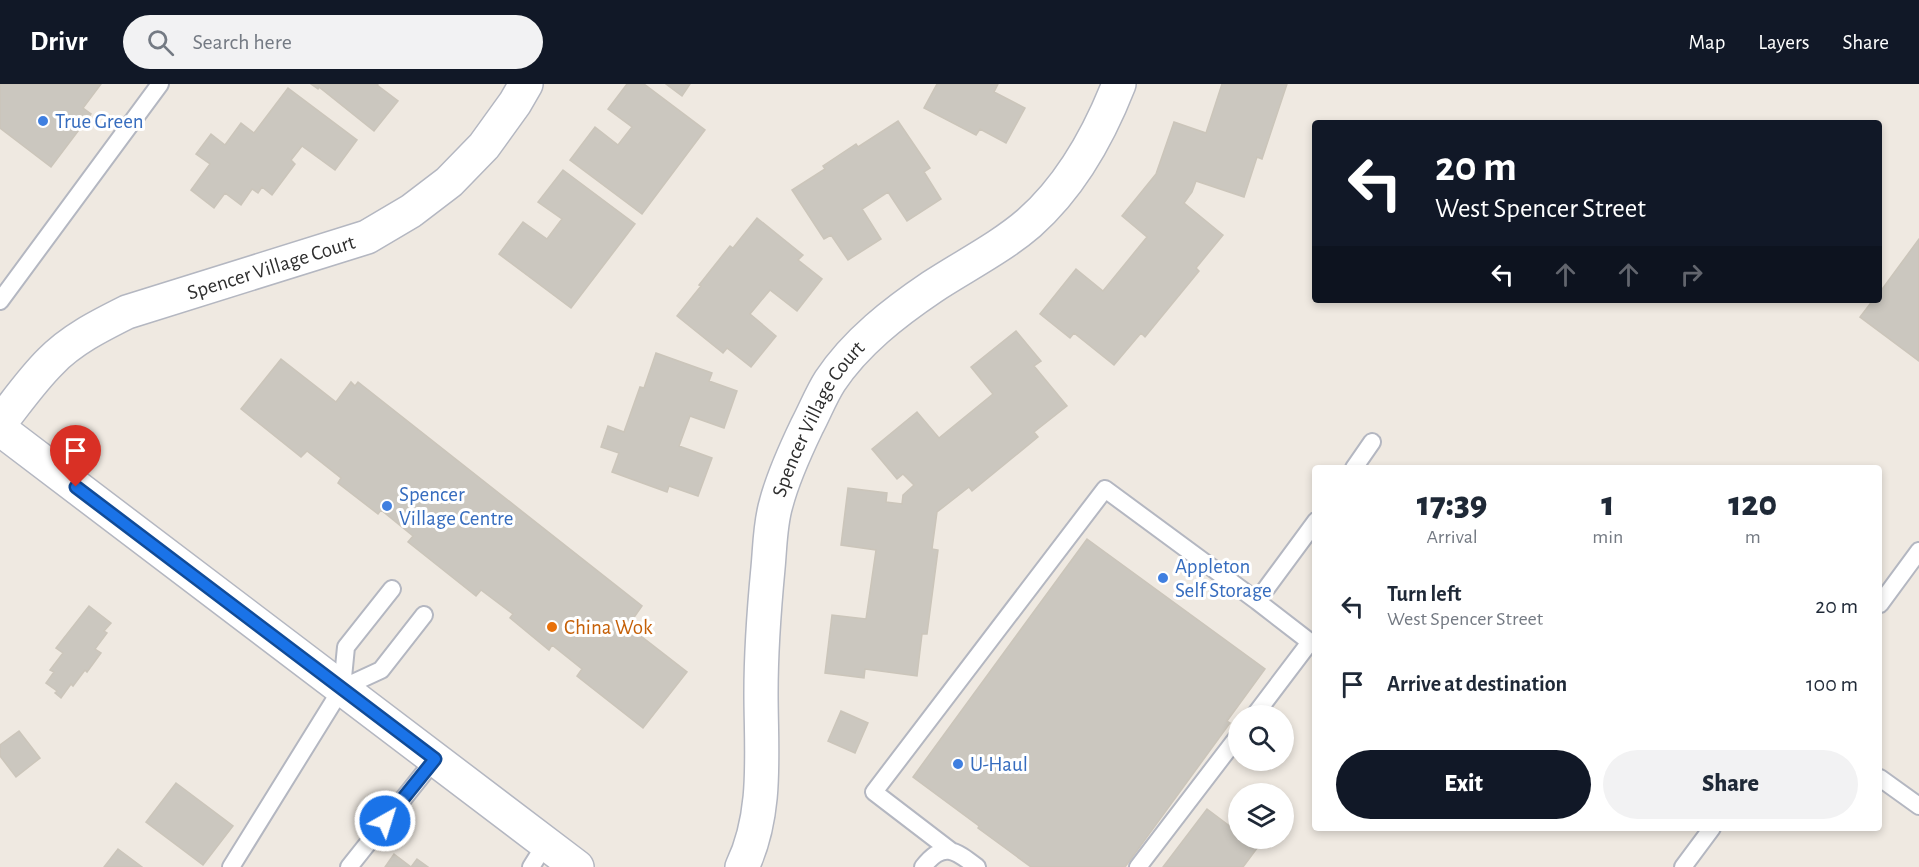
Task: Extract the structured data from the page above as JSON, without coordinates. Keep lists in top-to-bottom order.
{
  "streets": {
    "street": ["Spencer Village Court"]
  },
  "places": [
    "True Green",
    "Spencer Village Centre",
    "Appleton Self Storage",
    "China Wok",
    "U-Haul"
  ],
  "page": {
    "header": "Drivr",
    "search": "Search here",
    "nav": ["Map", "Layers", "Share"],
    "turn": ["20 m", "West Spencer Street"],
    "eta": [
      "17:39",
      "Arrival",
      "1",
      "min",
      "120",
      "m"
    ],
    "list": [
      {
        "name": "Turn left",
        "note": "West Spencer Street",
        "value": "20 m"
      },
      {
        "name": "Arrive at destination",
        "value": "100 m"
      }
    ],
    "buttons": ["Exit", "Share"]
  }
}
